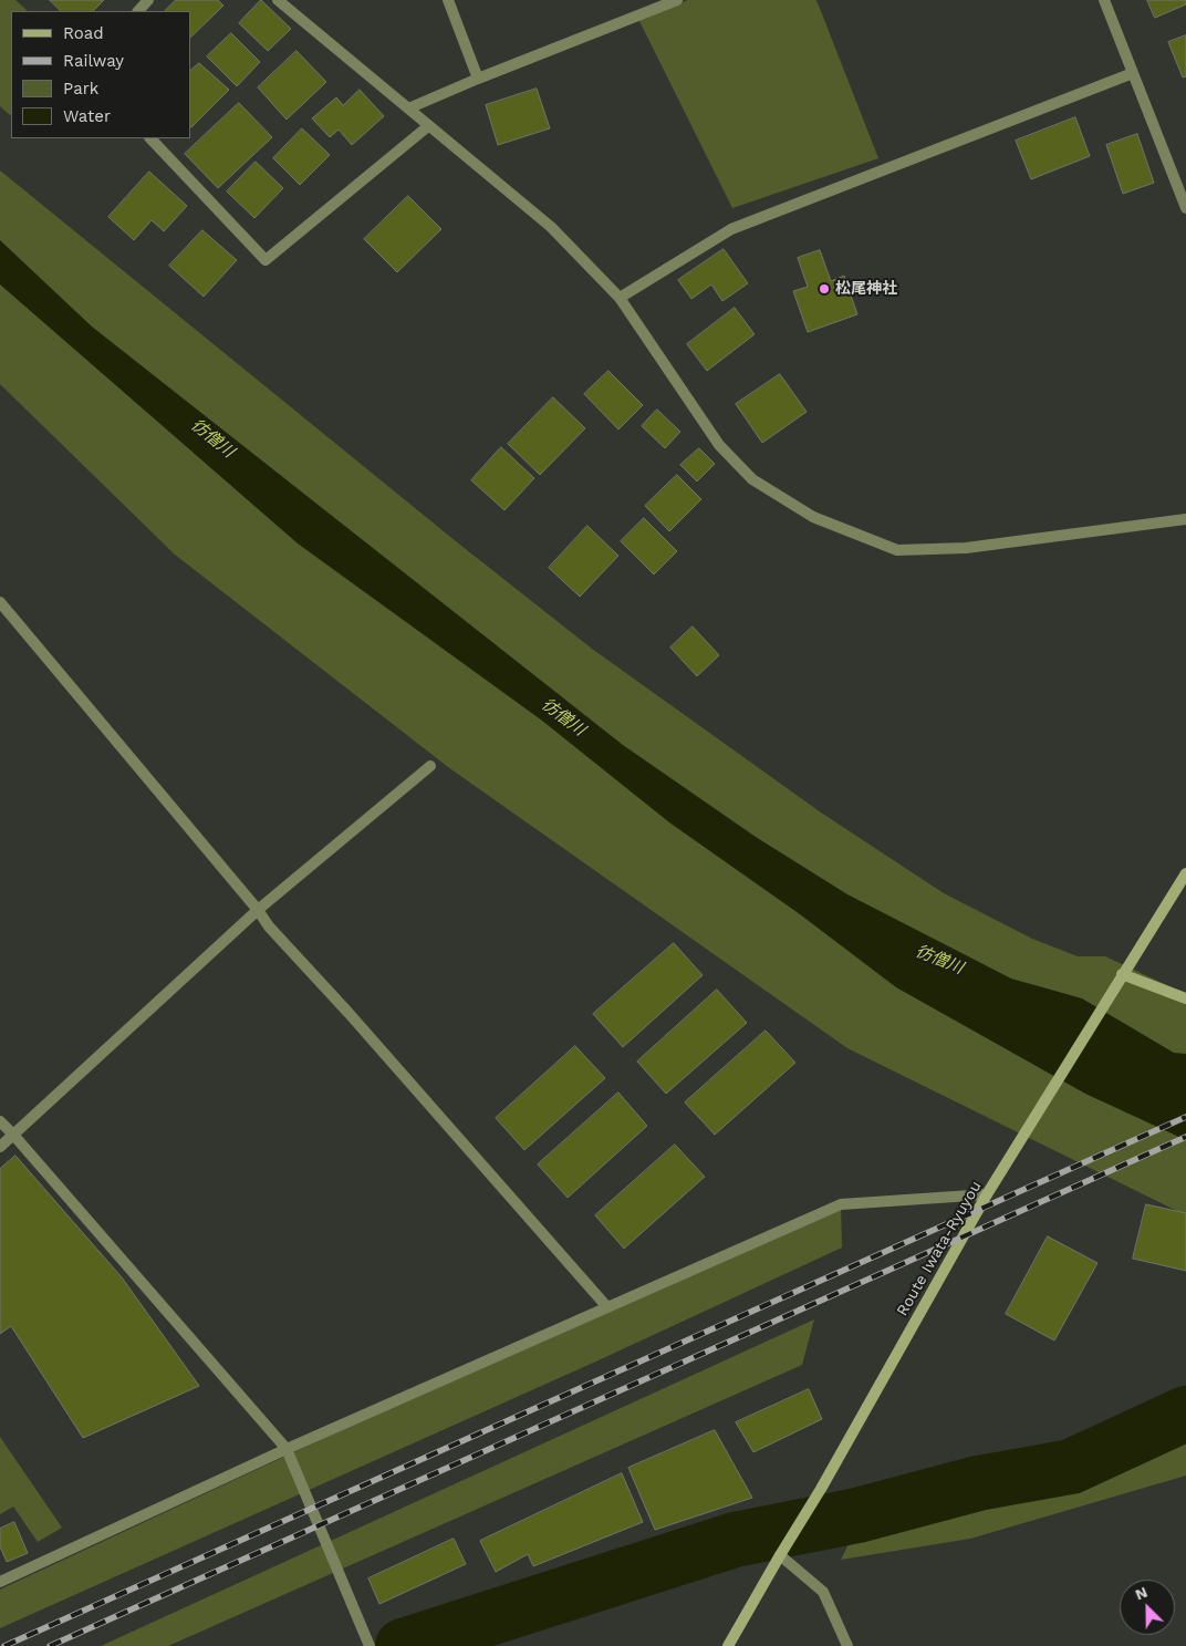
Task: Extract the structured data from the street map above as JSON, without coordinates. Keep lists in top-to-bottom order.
{
  "streets": {
    "main road": ["Route Iwata-Ryuyou"]
  },
  "water": ["彷僧川"],
  "places": ["松尾神社"],
  "legend": [
    "Road",
    "Railway",
    "Park",
    "Water"
  ],
  "north": "top left"
}
